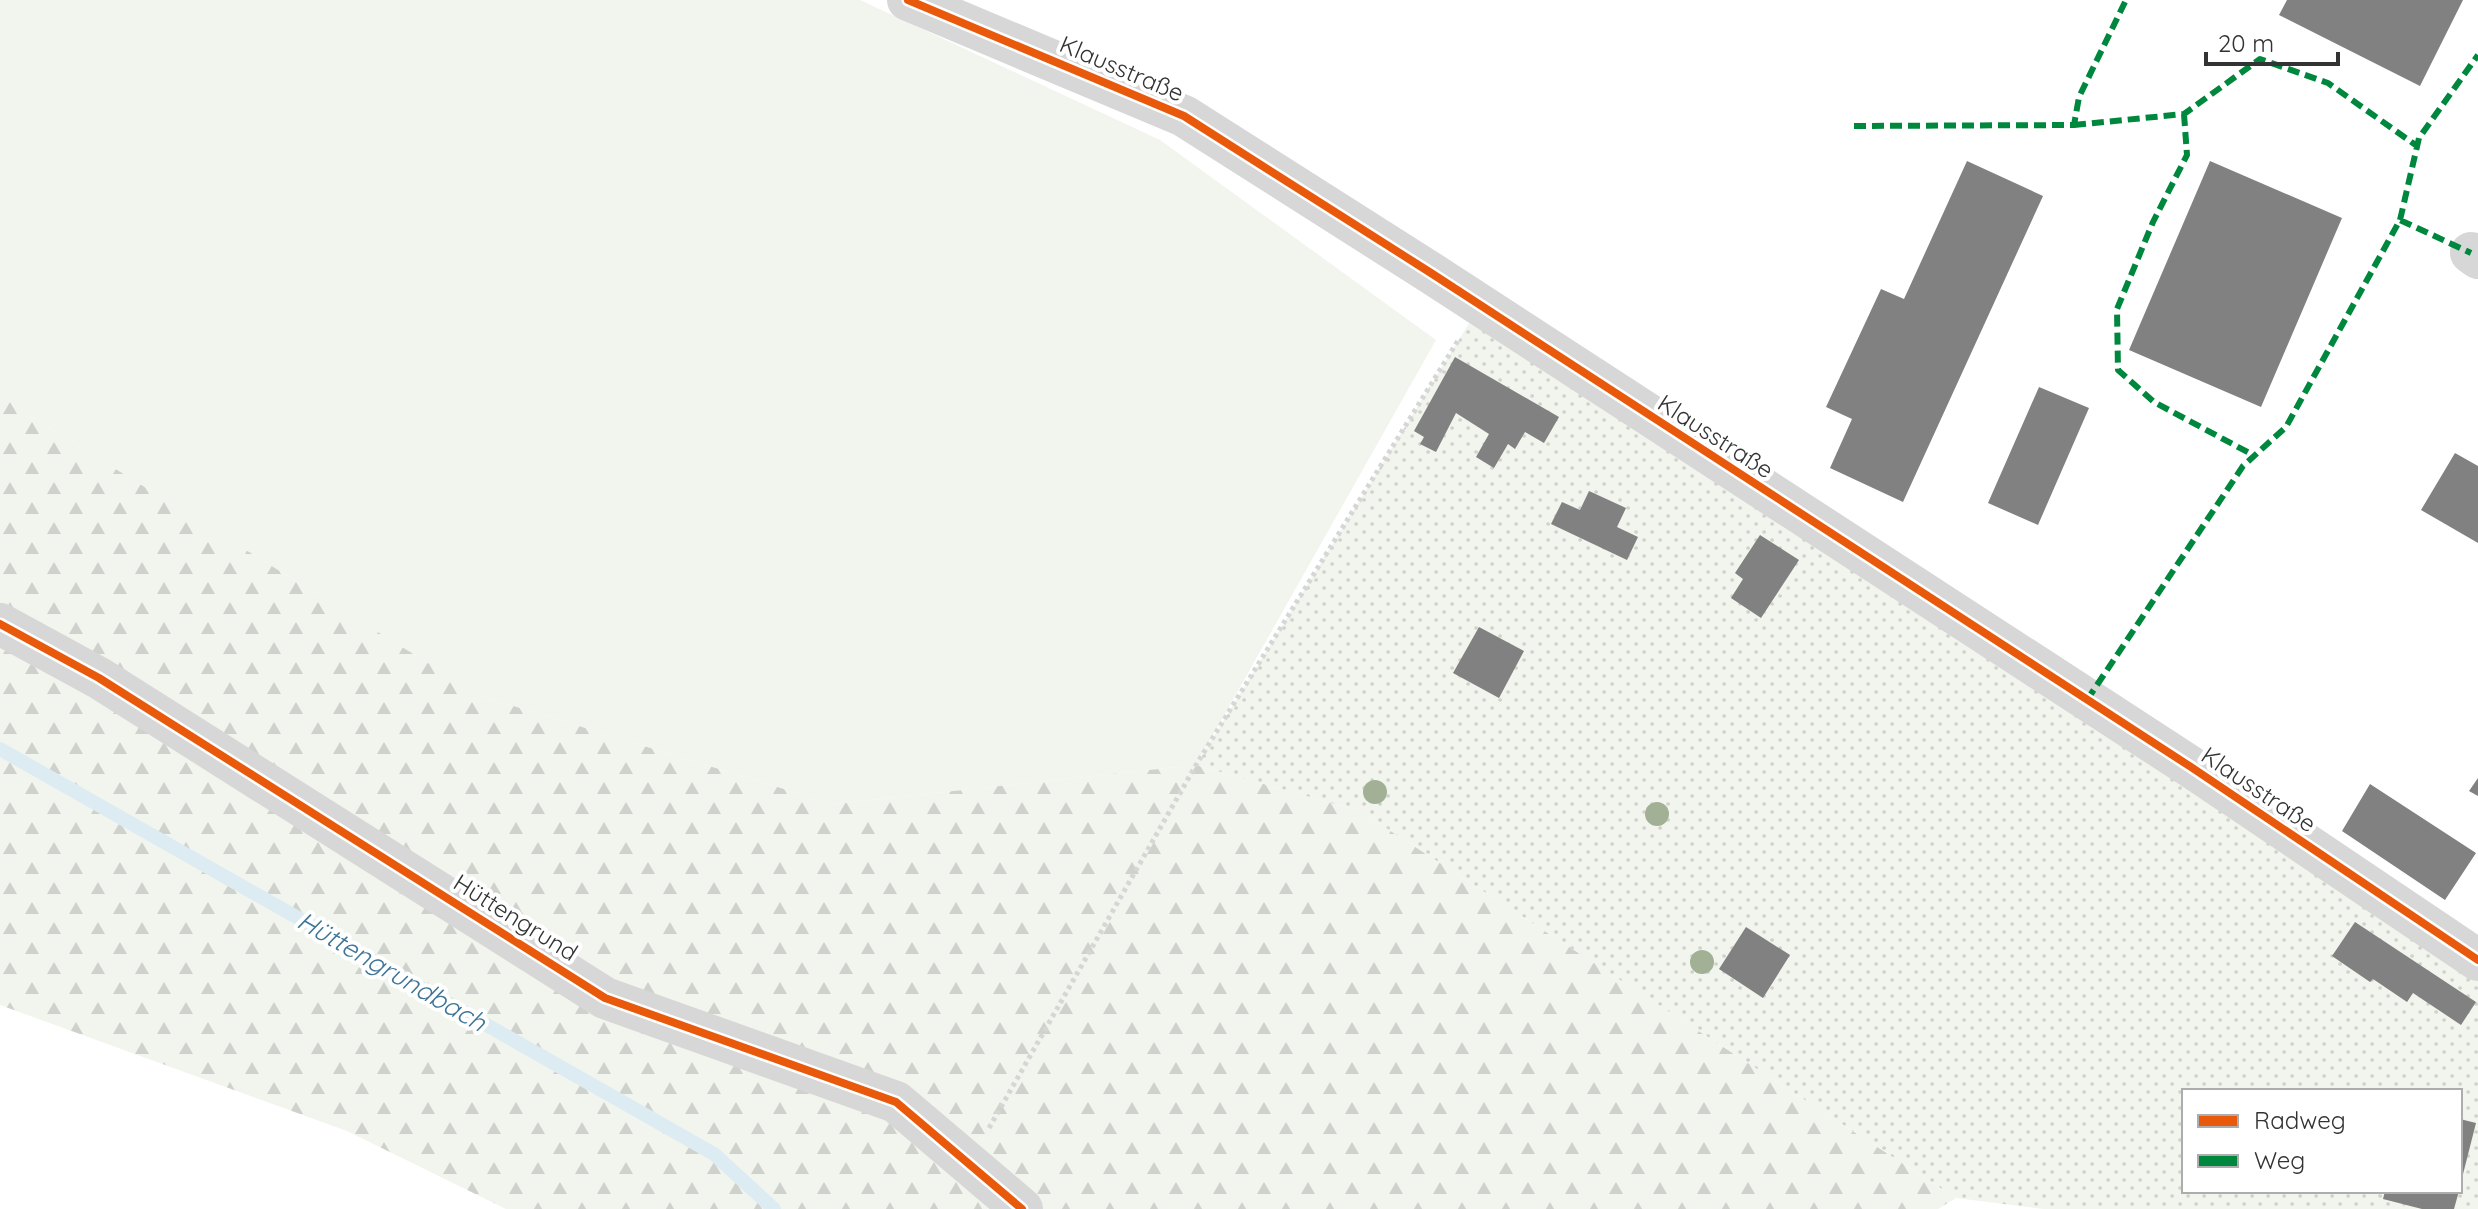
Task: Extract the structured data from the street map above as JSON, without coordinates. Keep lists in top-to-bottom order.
{
  "streets": {
    "street": ["Klausstraße", "Hüttengrund"]
  },
  "water": ["Hüttengrundbach"],
  "legend": ["Radweg", "Weg"],
  "scale_bar": "20 m"
}
